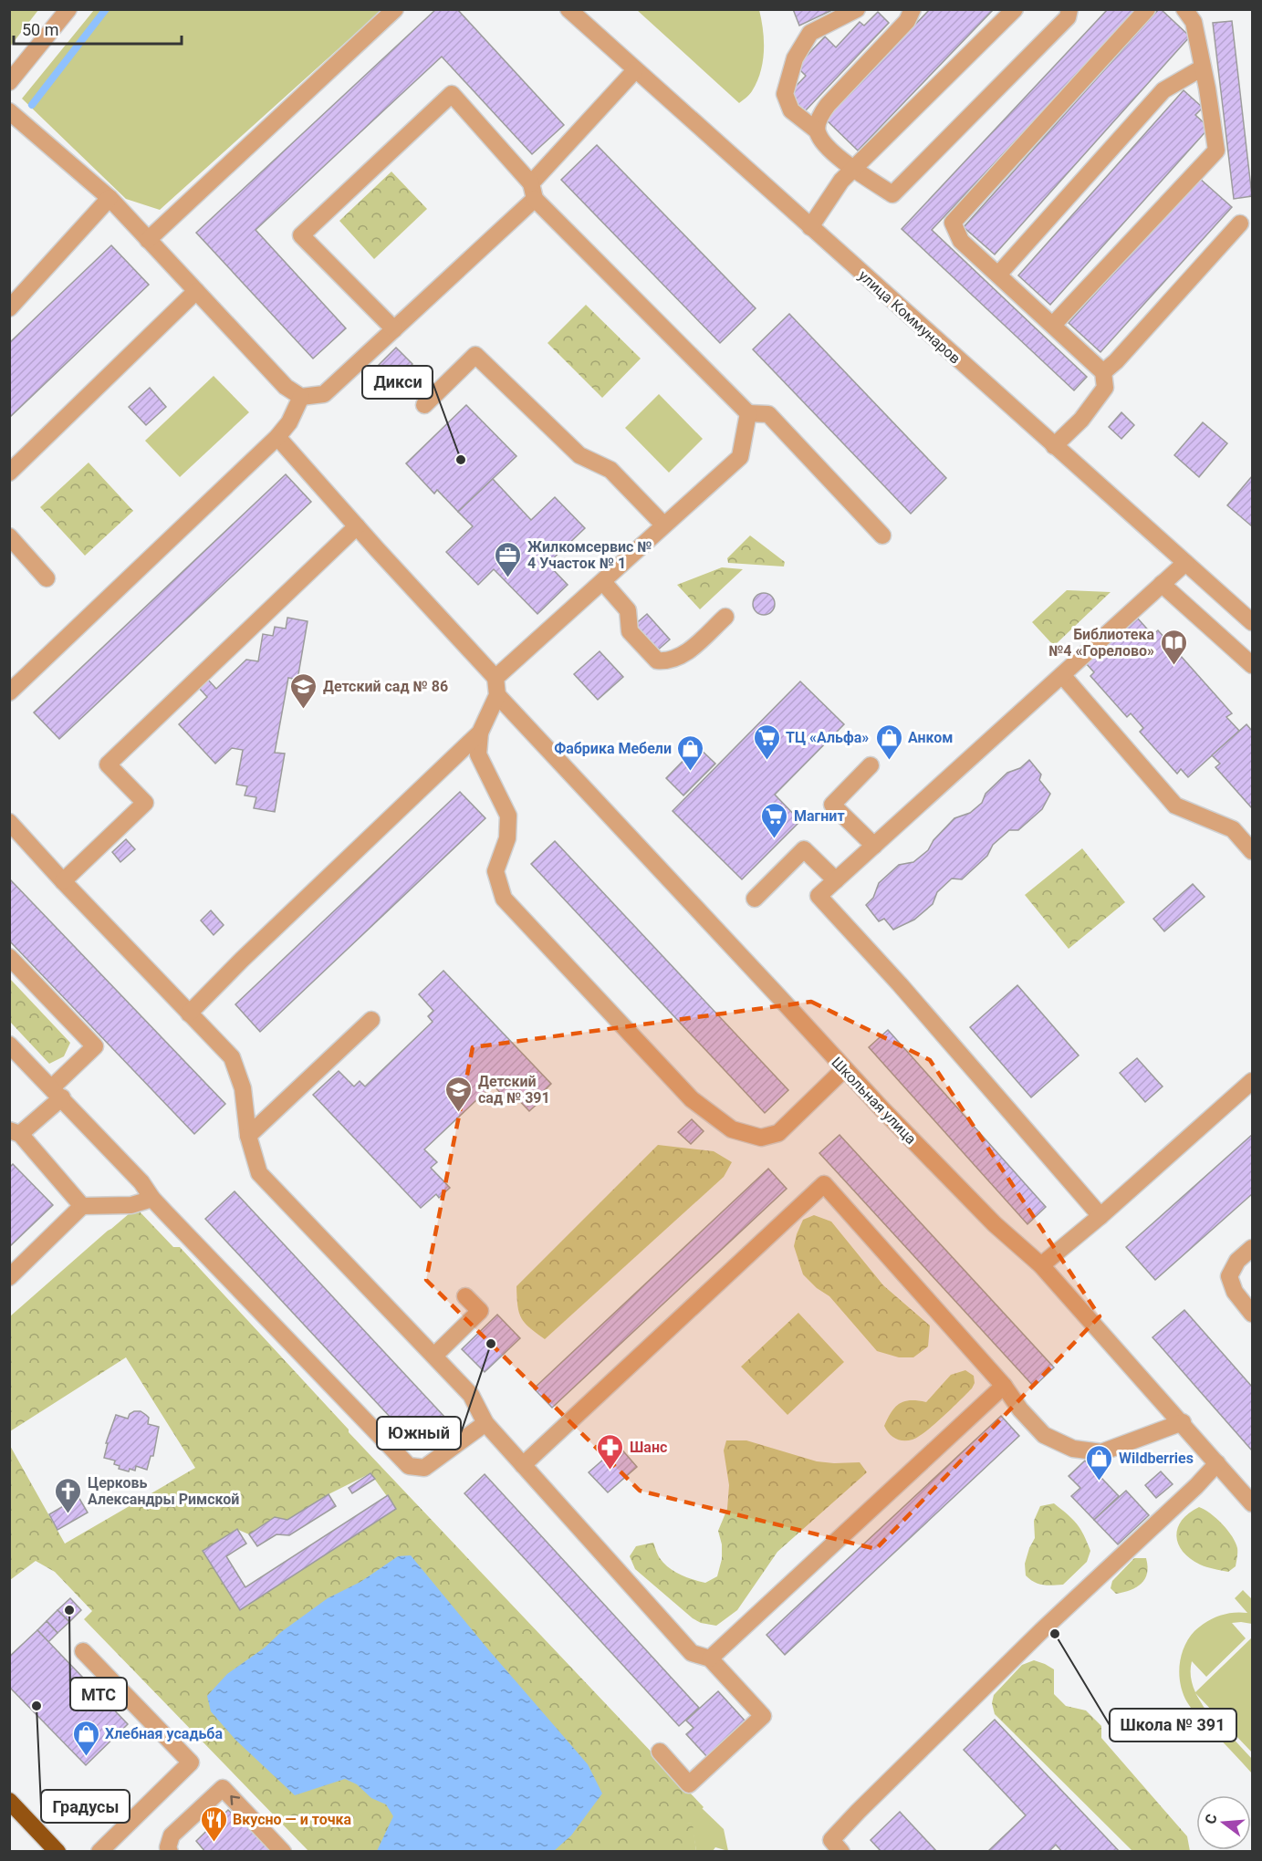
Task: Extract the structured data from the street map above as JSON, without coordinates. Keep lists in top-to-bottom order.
{
  "streets": {
    "street": ["улица Коммунаров", "Школьная улица"]
  },
  "places": {
    "other": [
      "Дикси",
      "Южный",
      "МТС",
      "Школа № 391",
      "Градусы"
    ],
    "office": ["Жилкомсервис № 4 Участок № 1"],
    "library": ["Библиотека №4 «Горелово»"],
    "school or university": ["Детский сад № 86", "Детский сад № 391"],
    "supermarket": ["ТЦ «Альфа»", "Магнит"],
    "shop": [
      "Анком",
      "Фабрика Мебели",
      "Wildberries",
      "Хлебная усадьба"
    ],
    "pharmacy": ["Шанс"],
    "church": ["Церковь Александры Римской"],
    "restaurant": ["Вкусно — и точка"]
  },
  "scale_bar": "50 m",
  "north": "left"
}
